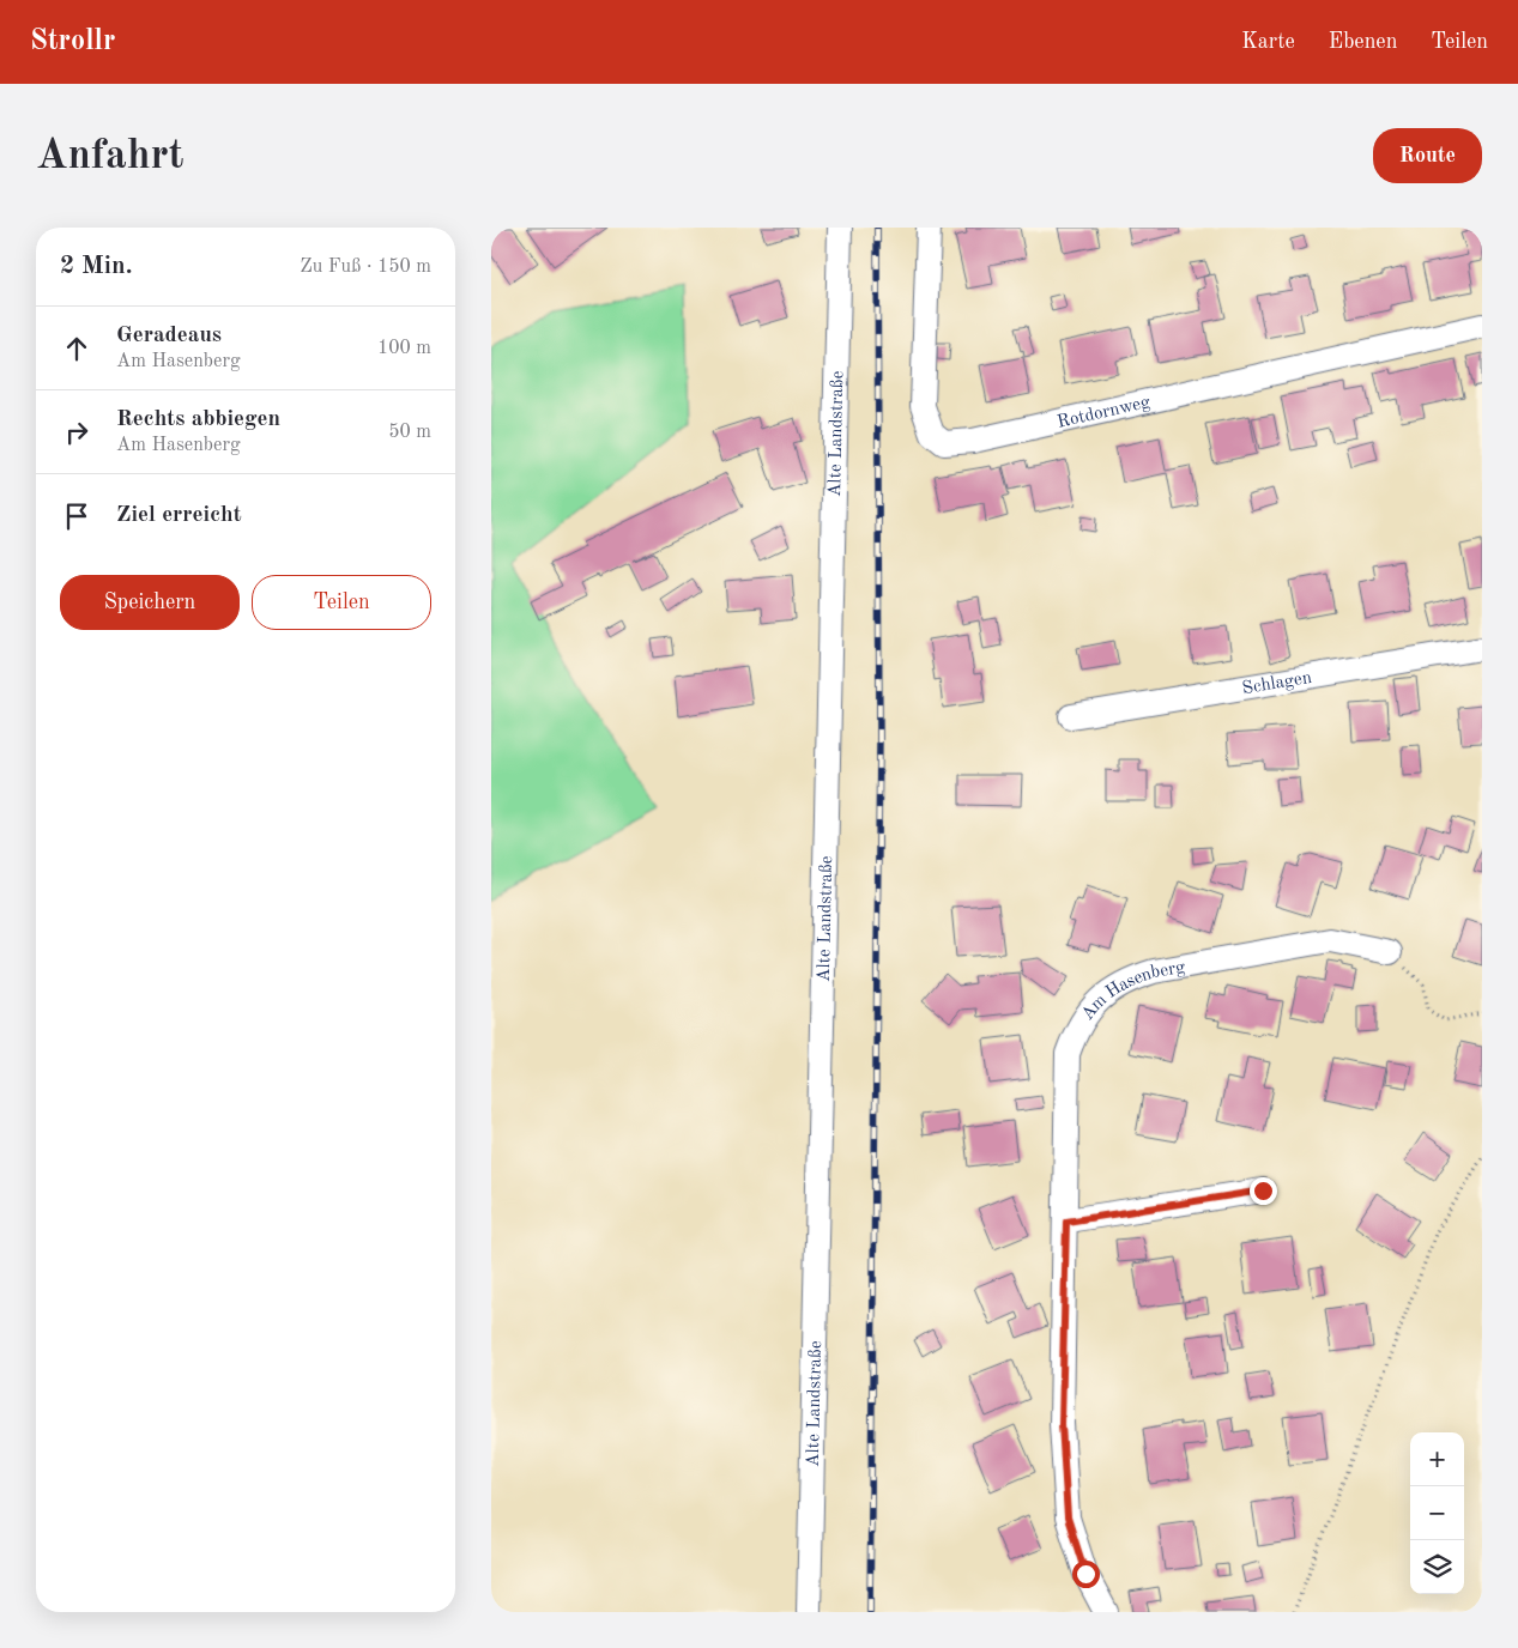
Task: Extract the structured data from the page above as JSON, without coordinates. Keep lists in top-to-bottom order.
{
  "streets": {
    "street": [
      "Rotdornweg",
      "Alte Landstraße",
      "Schlagen",
      "Am Hasenberg"
    ]
  },
  "page": {
    "header": "Strollr",
    "nav": ["Karte", "Ebenen", "Teilen"],
    "buttons": [
      "Route",
      ["Speichern", "Teilen"]
    ],
    "title": "Anfahrt",
    "heading": ["2 Min.", "Zu Fuß · 150 m"],
    "list": [
      ["Geradeaus", "Am Hasenberg", "100 m"],
      ["Rechts abbiegen", "Am Hasenberg", "50 m"],
      "Ziel erreicht"
    ],
    "map_buttons": ["+", "−"]
  }
}
